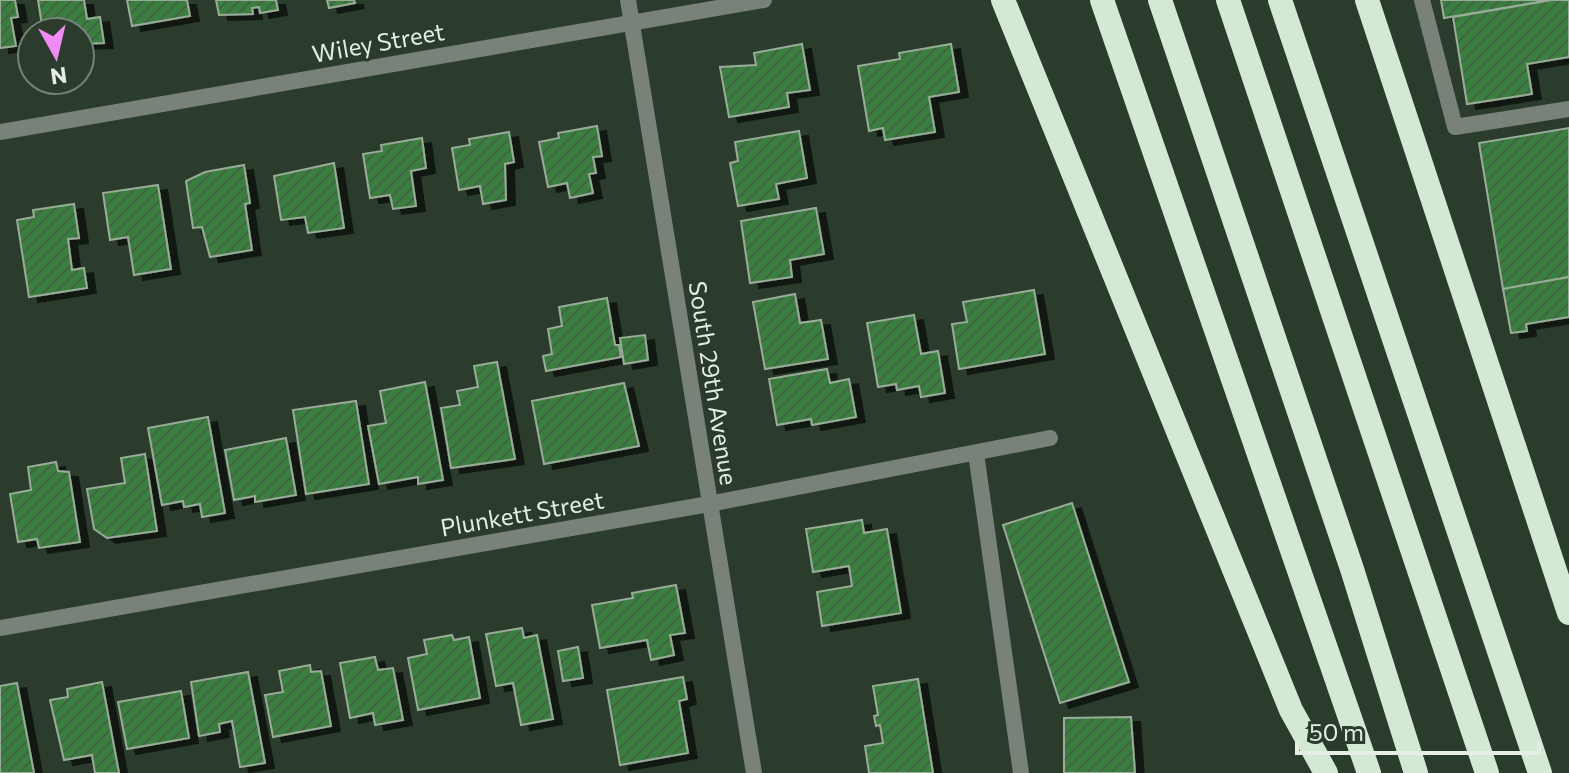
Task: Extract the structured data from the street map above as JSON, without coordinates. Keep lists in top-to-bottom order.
{
  "streets": {
    "street": ["Wiley Street", "South 29th Avenue", "Plunkett Street"]
  },
  "crossings": [
    ["Wiley Street", "South 29th Avenue"],
    ["South 29th Avenue", "Plunkett Street"]
  ],
  "scale_bar": "50 m",
  "north": "bottom"
}
